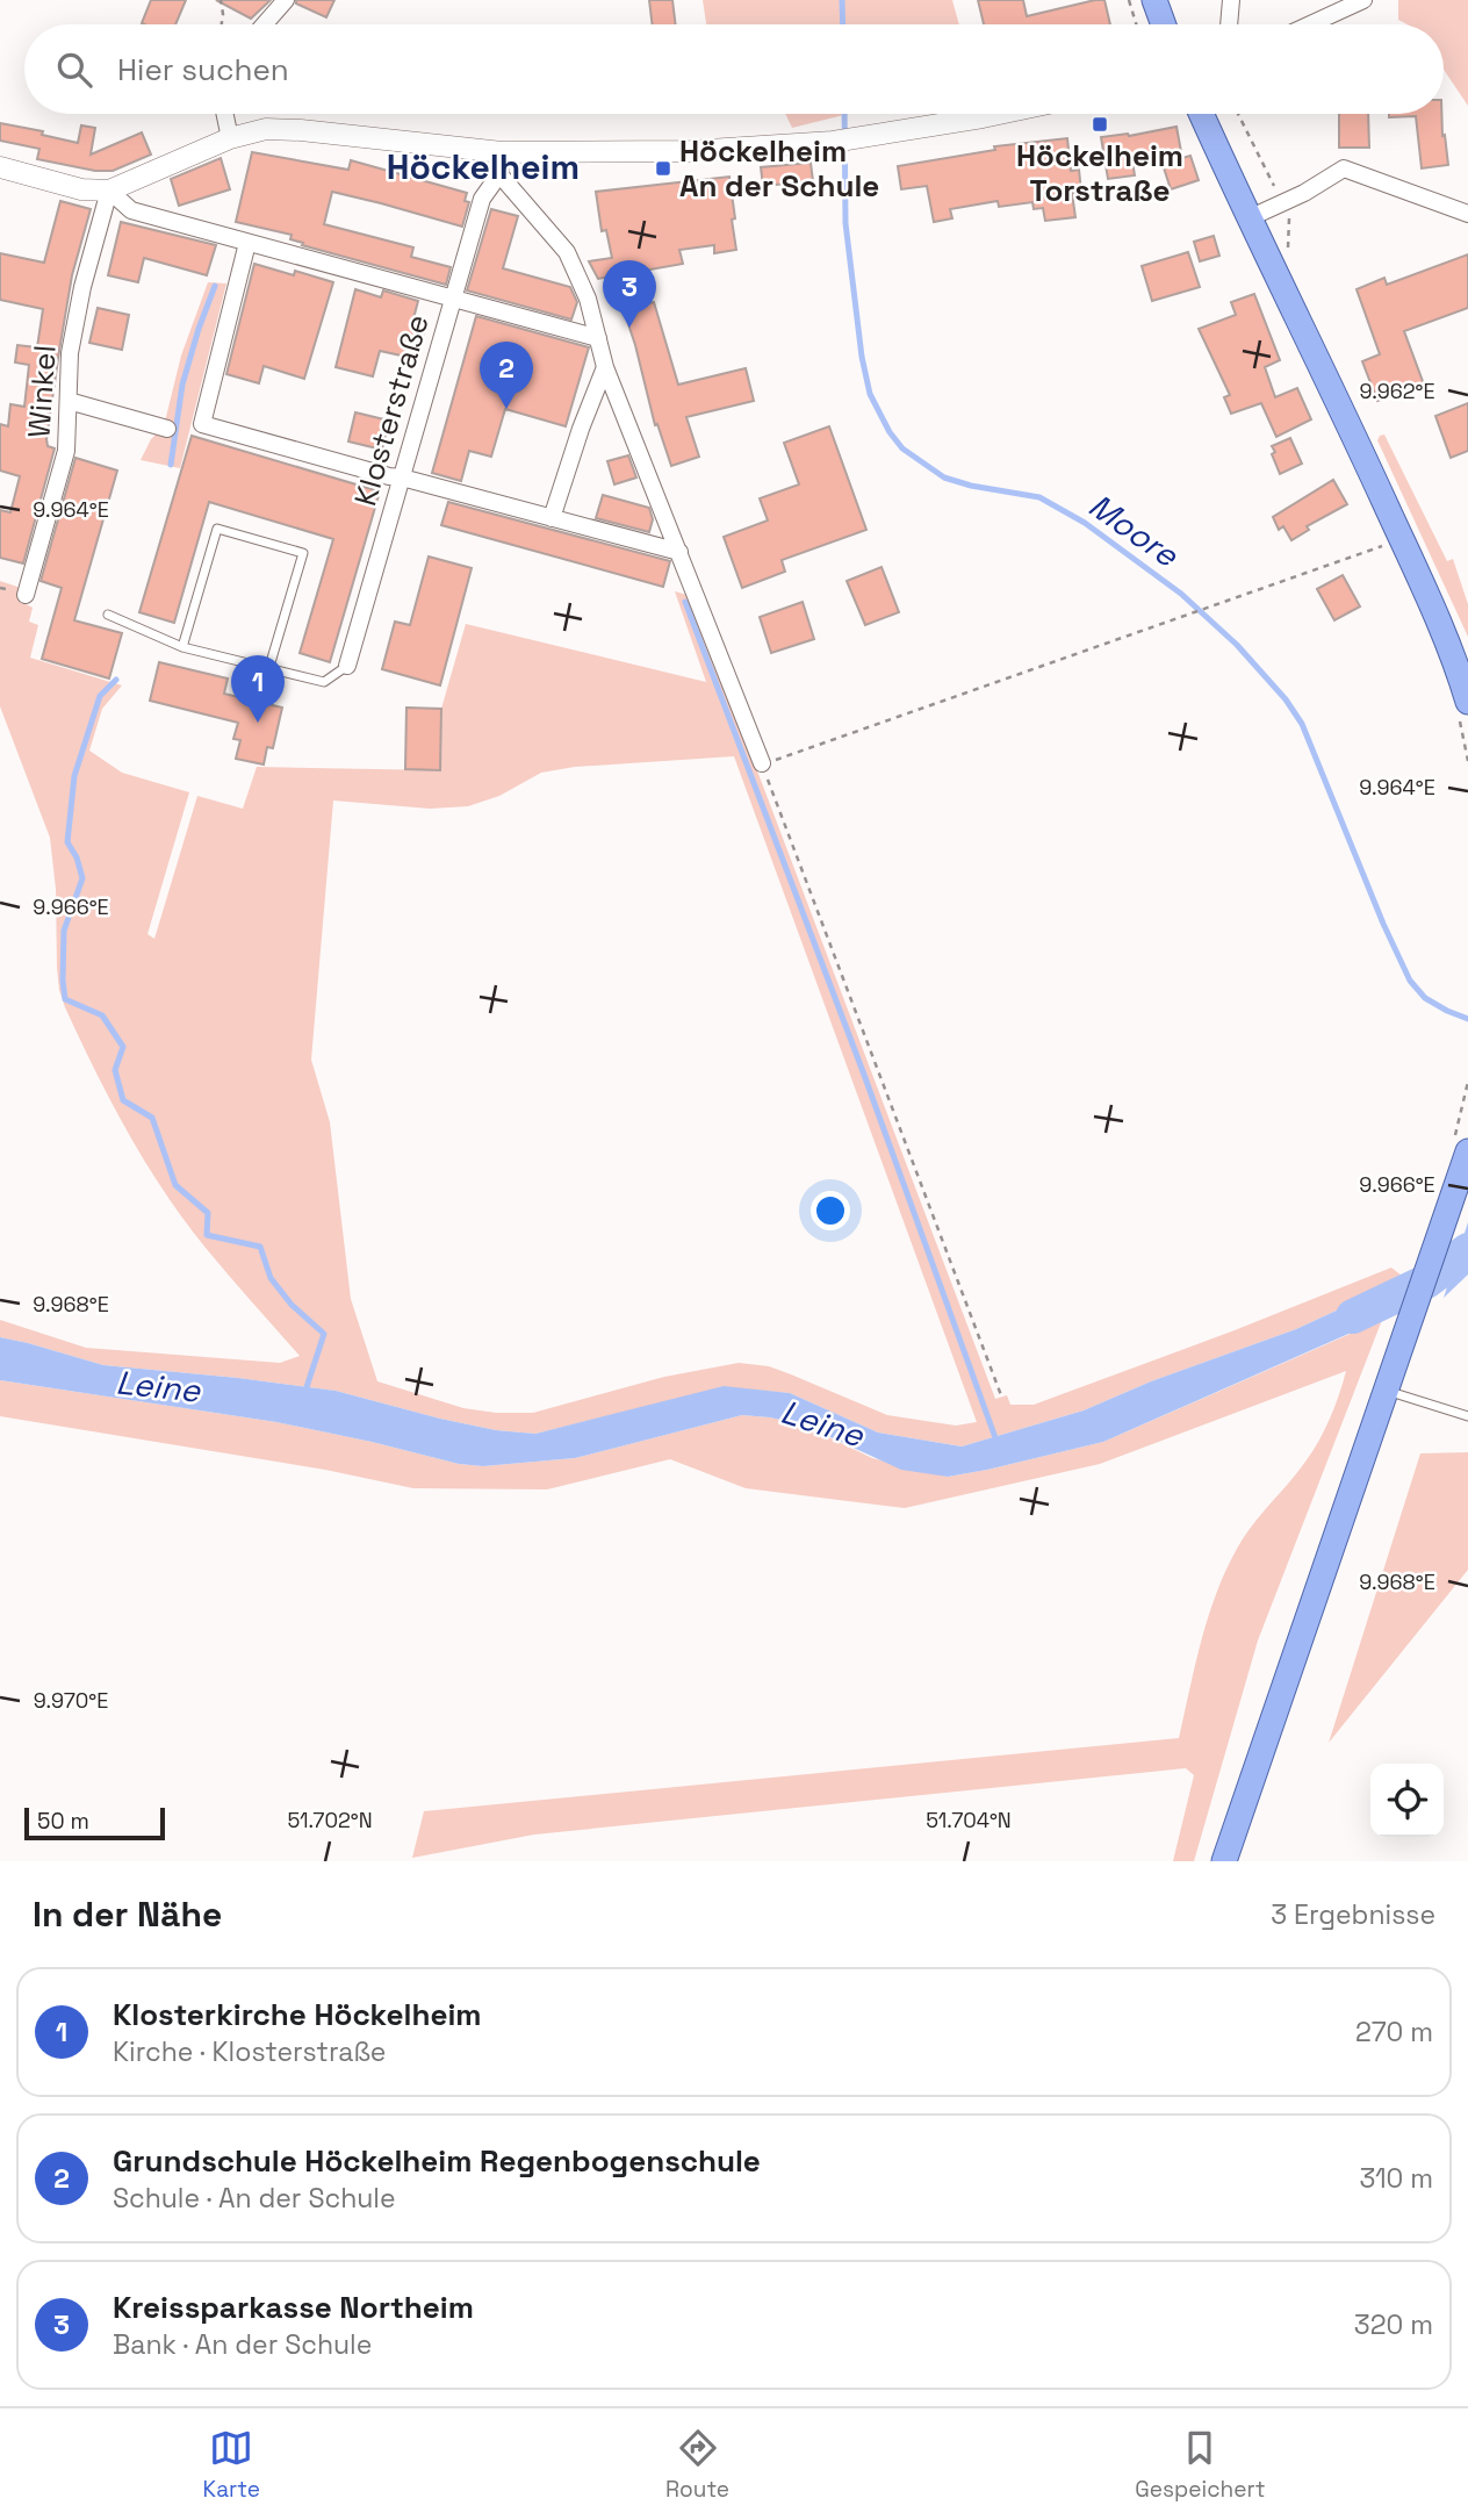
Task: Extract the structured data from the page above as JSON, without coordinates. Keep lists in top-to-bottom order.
{
  "streets": {
    "street": ["Winkel", "Klosterstraße"]
  },
  "districts": ["Höckelheim"],
  "water": ["Moore", "Leine"],
  "places": {
    "transit": ["Höckelheim Torstraße", "Höckelheim An der Schule"]
  },
  "scale_bar": "50 m",
  "page": {
    "search": "Hier suchen",
    "pins": ["3", "2", "1"],
    "scale": "50 m",
    "heading": ["In der Nähe", "3 Ergebnisse"],
    "list": [
      {
        "mark": "1",
        "name": "Klosterkirche Höckelheim",
        "note": "Kirche · Klosterstraße",
        "value": "270 m"
      },
      {
        "mark": "2",
        "name": "Grundschule Höckelheim Regenbogenschule",
        "note": "Schule · An der Schule",
        "value": "310 m"
      },
      {
        "mark": "3",
        "name": "Kreissparkasse Northeim",
        "note": "Bank · An der Schule",
        "value": "320 m"
      }
    ],
    "nav": ["Karte", "Route", "Gespeichert"]
  },
  "coordinates": [
    "9.962°E",
    "9.964°E",
    "9.966°E",
    "9.968°E",
    "9.970°E",
    "51.702°N",
    "51.704°N"
  ]
}
